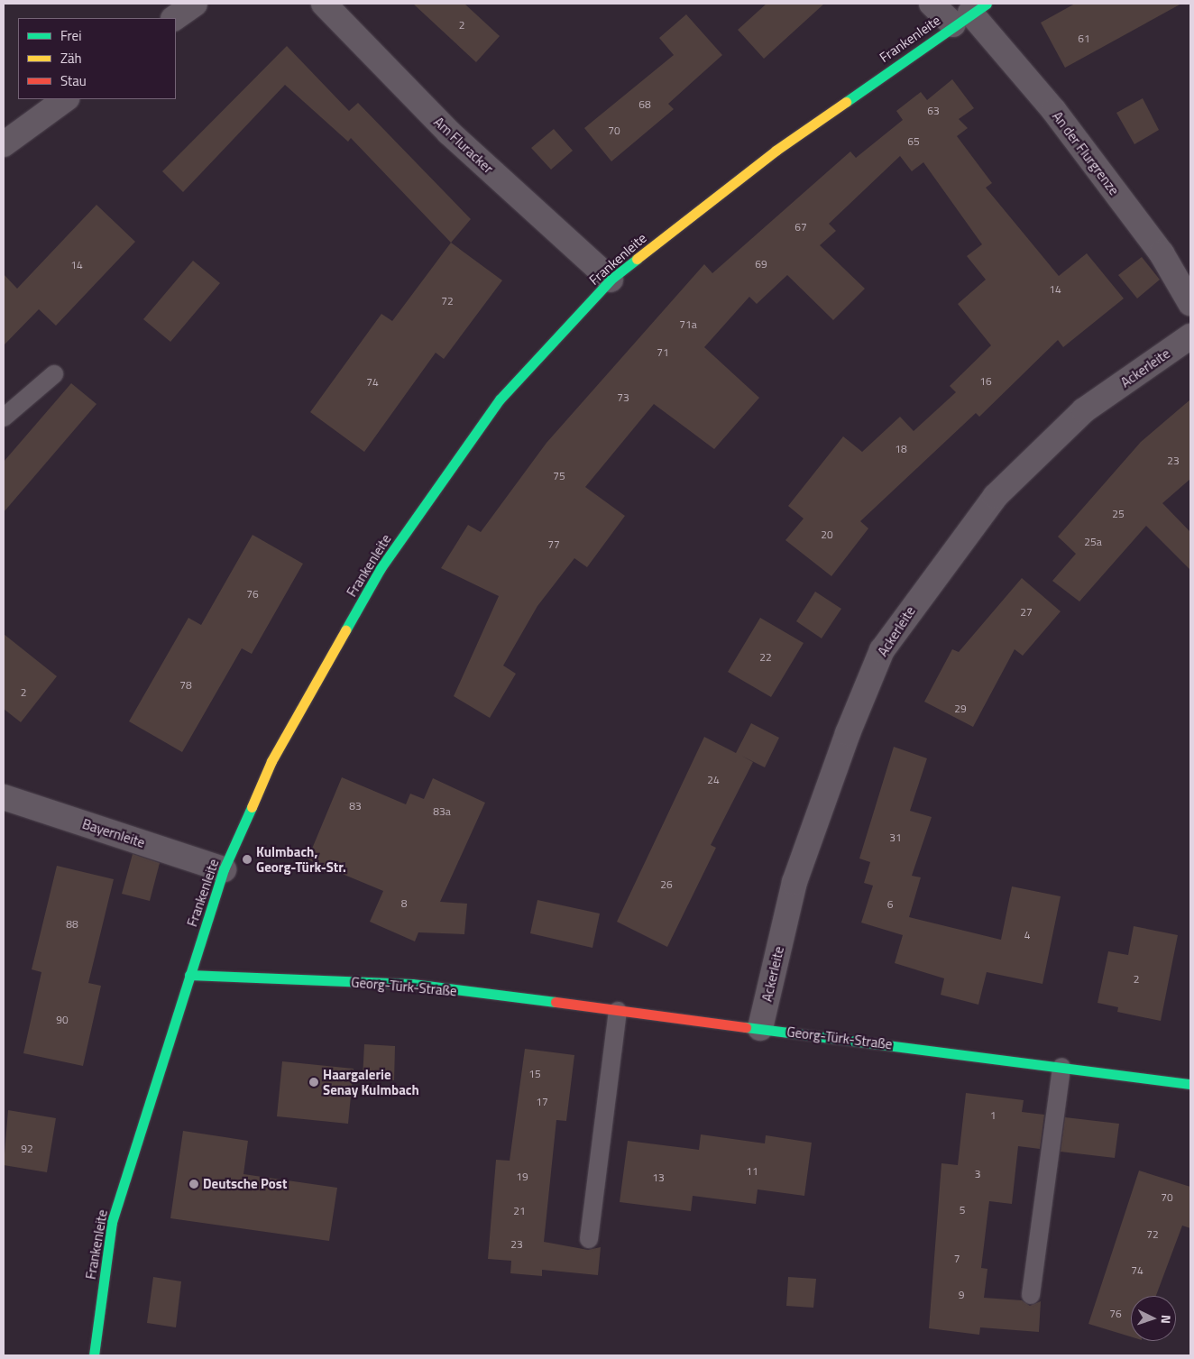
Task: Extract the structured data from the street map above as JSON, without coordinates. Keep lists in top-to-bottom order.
{
  "streets": {
    "street": [
      "Frankenleite",
      "Am Fluracker",
      "An der Flurgrenze",
      "Ackerleite",
      "Bayernleite",
      "Georg-Türk-Straße"
    ]
  },
  "crossings": [
    ["Frankenleite", "Am Fluracker"],
    ["Frankenleite", "An der Flurgrenze"],
    ["Frankenleite", "Bayernleite"],
    ["Frankenleite", "Georg-Türk-Straße"],
    ["Ackerleite", "Georg-Türk-Straße"]
  ],
  "places": ["Kulmbach, Georg-Türk-Str.", "Haargalerie Senay Kulmbach", "Deutsche Post"],
  "house_numbers": [
    "2",
    "61",
    "68",
    "63",
    "70",
    "65",
    "67",
    "69",
    "14",
    "14",
    "72",
    "71a",
    "71",
    "16",
    "74",
    "73",
    "18",
    "23",
    "75",
    "25",
    "20",
    "25a",
    "77",
    "76",
    "27",
    "22",
    "78",
    "2",
    "29",
    "24",
    "83",
    "83a",
    "31",
    "26",
    "8",
    "6",
    "88",
    "4",
    "2",
    "90",
    "15",
    "17",
    "1",
    "92",
    "11",
    "3",
    "19",
    "13",
    "70",
    "5",
    "21",
    "72",
    "23",
    "7",
    "74",
    "9",
    "76"
  ],
  "legend": ["Frei", "Zäh", "Stau"],
  "north": "right"
}
